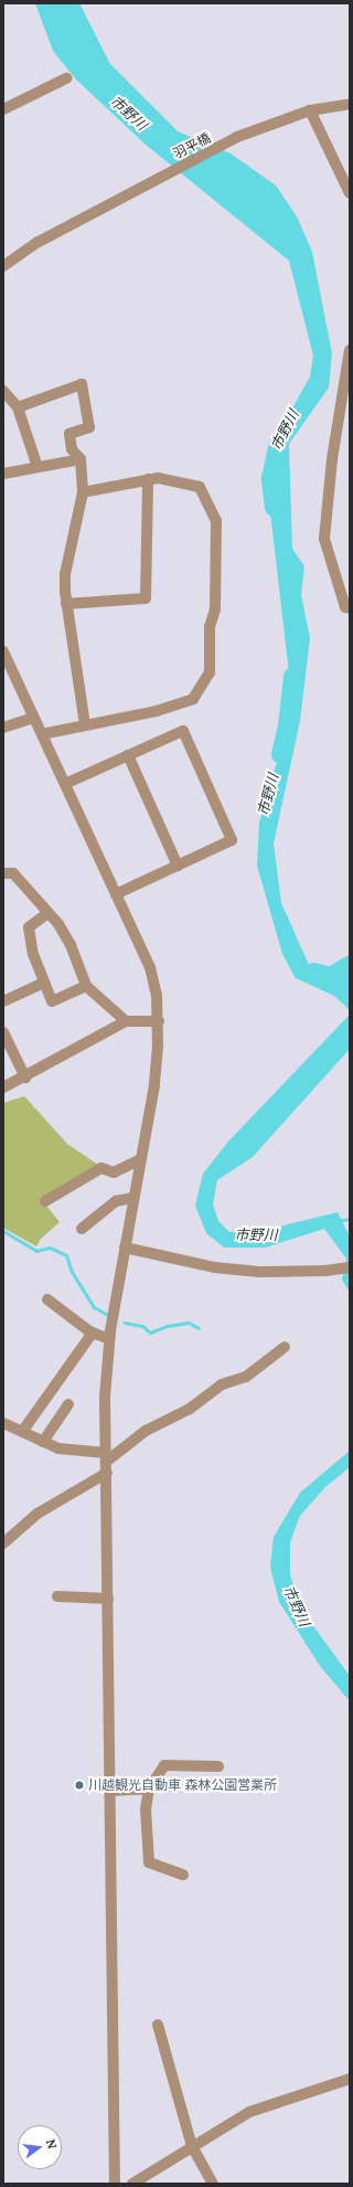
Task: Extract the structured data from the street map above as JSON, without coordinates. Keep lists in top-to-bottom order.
{
  "streets": {
    "street": ["羽平橋"]
  },
  "water": ["市野川"],
  "places": ["川越観光自動車 森林公園営業所"],
  "north": "right"
}
